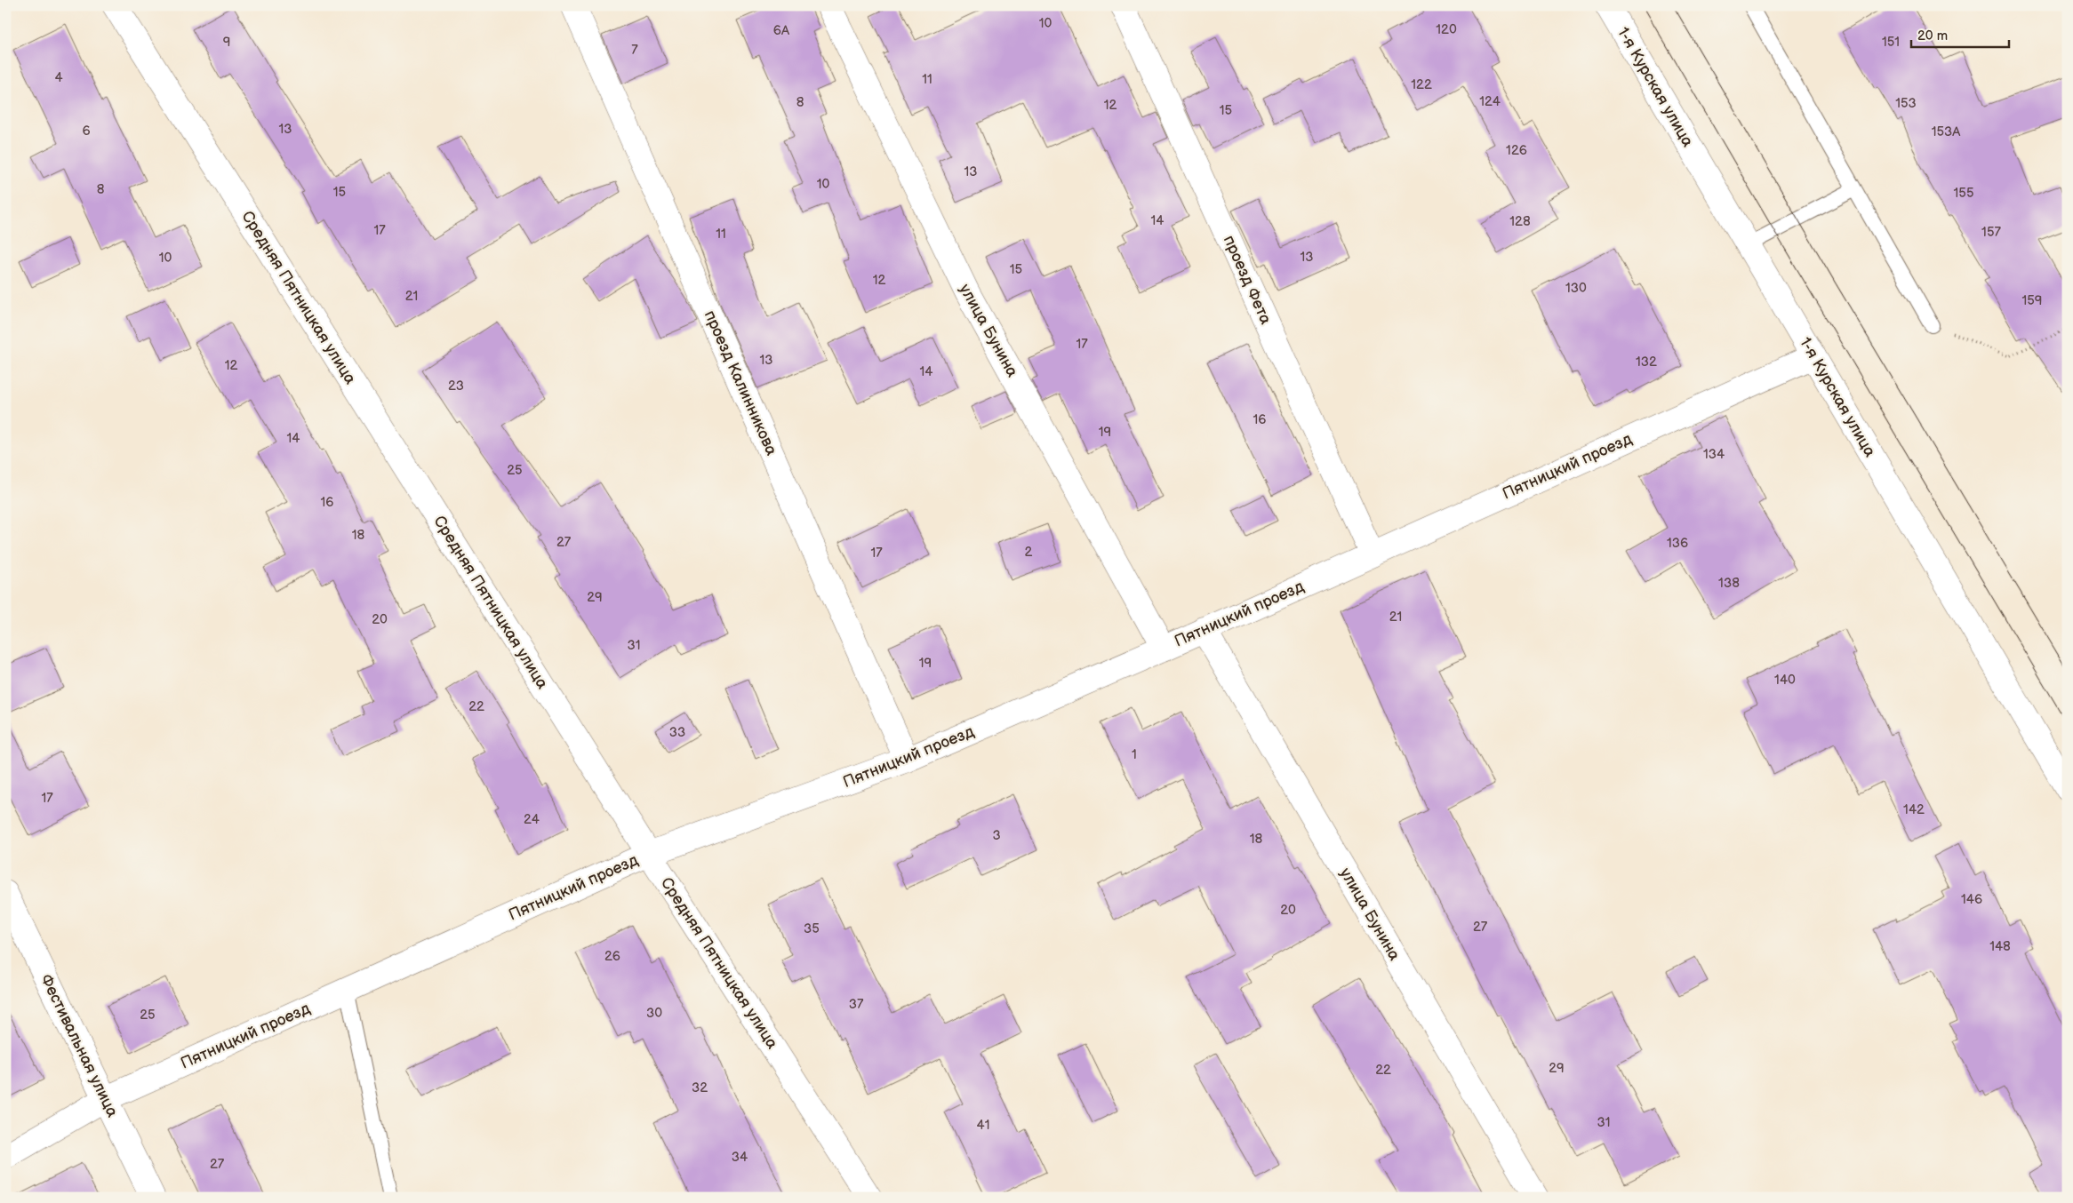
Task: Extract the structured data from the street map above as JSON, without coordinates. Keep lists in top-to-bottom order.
{
  "streets": {
    "street": [
      "1-я Курская улица",
      "проезд Фета",
      "Средняя Пятницкая улица",
      "улица Бунина",
      "проезд Калинникова",
      "Пятницкий проезд",
      "Фестивальная улица"
    ]
  },
  "crossings": [
    ["1-я Курская улица", "Пятницкий проезд"],
    ["проезд Фета", "Пятницкий проезд"],
    ["Средняя Пятницкая улица", "Пятницкий проезд"],
    ["улица Бунина", "Пятницкий проезд"],
    ["проезд Калинникова", "Пятницкий проезд"],
    ["Пятницкий проезд", "Фестивальная улица"]
  ],
  "house_numbers": [
    "10",
    "120",
    "6А",
    "9",
    "151",
    "7",
    "4",
    "11",
    "122",
    "124",
    "8",
    "153",
    "12",
    "15",
    "13",
    "6",
    "153А",
    "126",
    "13",
    "10",
    "8",
    "15",
    "155",
    "14",
    "128",
    "17",
    "157",
    "11",
    "13",
    "10",
    "15",
    "12",
    "130",
    "21",
    "159",
    "17",
    "13",
    "132",
    "12",
    "14",
    "23",
    "16",
    "19",
    "14",
    "134",
    "25",
    "16",
    "18",
    "27",
    "136",
    "2",
    "17",
    "138",
    "29",
    "21",
    "20",
    "31",
    "19",
    "140",
    "22",
    "33",
    "1",
    "17",
    "142",
    "24",
    "3",
    "18",
    "146",
    "20",
    "27",
    "35",
    "148",
    "26",
    "37",
    "30",
    "25",
    "29",
    "22",
    "32",
    "31",
    "41",
    "34",
    "27"
  ],
  "scale_bar": "20 m"
}
